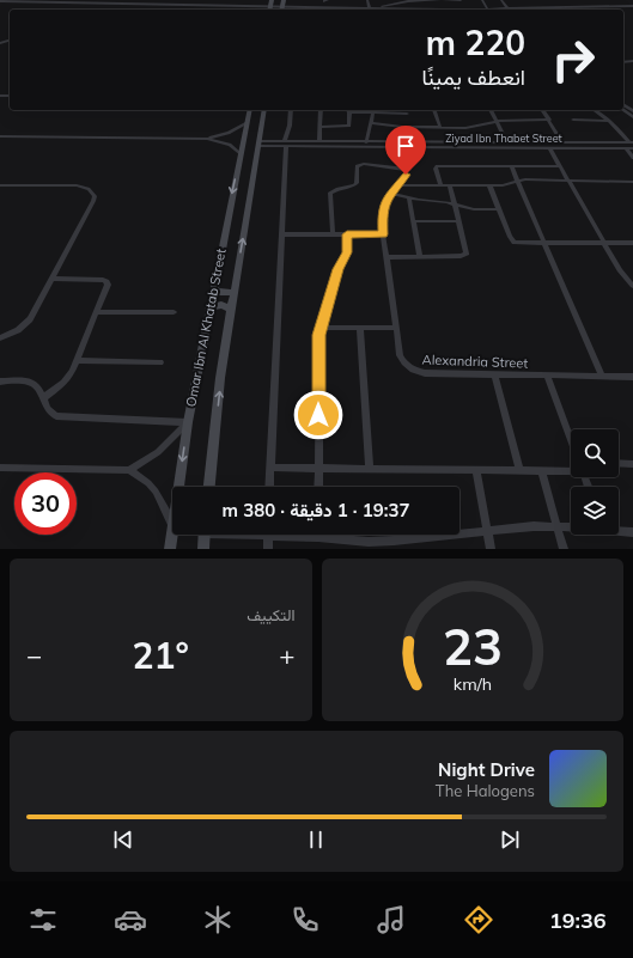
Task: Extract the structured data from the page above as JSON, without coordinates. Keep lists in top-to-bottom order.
{
  "streets": {
    "street": ["Ziyad Ibn Thabet Street", "Omar Ibn Al Khatab Street", "Alexandria Street"]
  },
  "crossings": [
    ["Ziyad Ibn Thabet Street", "Omar Ibn Al Khatab Street"]
  ],
  "page": {
    "turn": ["220 m", "انعطف يمينًا"],
    "limit": "30",
    "trip": "19:37 · 1 دقيقة · 380 m",
    "tile": "التكييف",
    "heat": ["−", "21°", "+"],
    "song": ["Night Drive", "The Halogens"],
    "tabs": "19:36",
    "gauge": ["23", "km/h"]
  }
}
